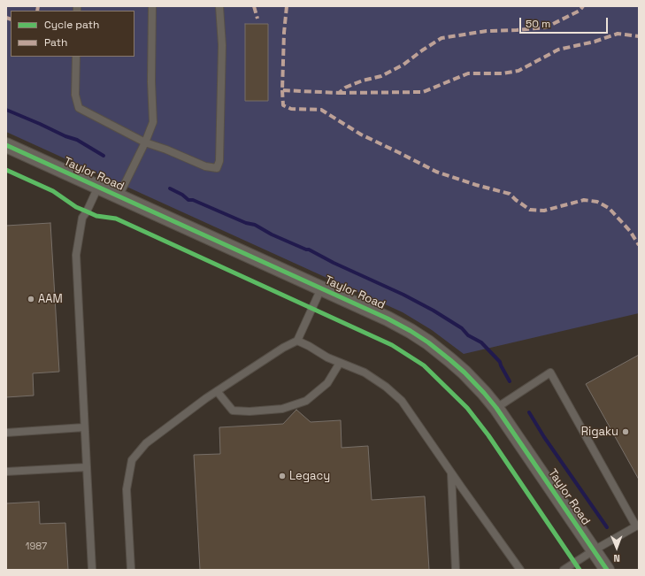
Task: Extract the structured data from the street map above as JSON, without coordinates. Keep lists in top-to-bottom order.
{
  "streets": {
    "street": ["Taylor Road"]
  },
  "places": ["AAM", "Rigaku", "Legacy"],
  "house_numbers": ["1987"],
  "legend": ["Cycle path", "Path"],
  "scale_bar": "50 m",
  "north": "bottom"
}
